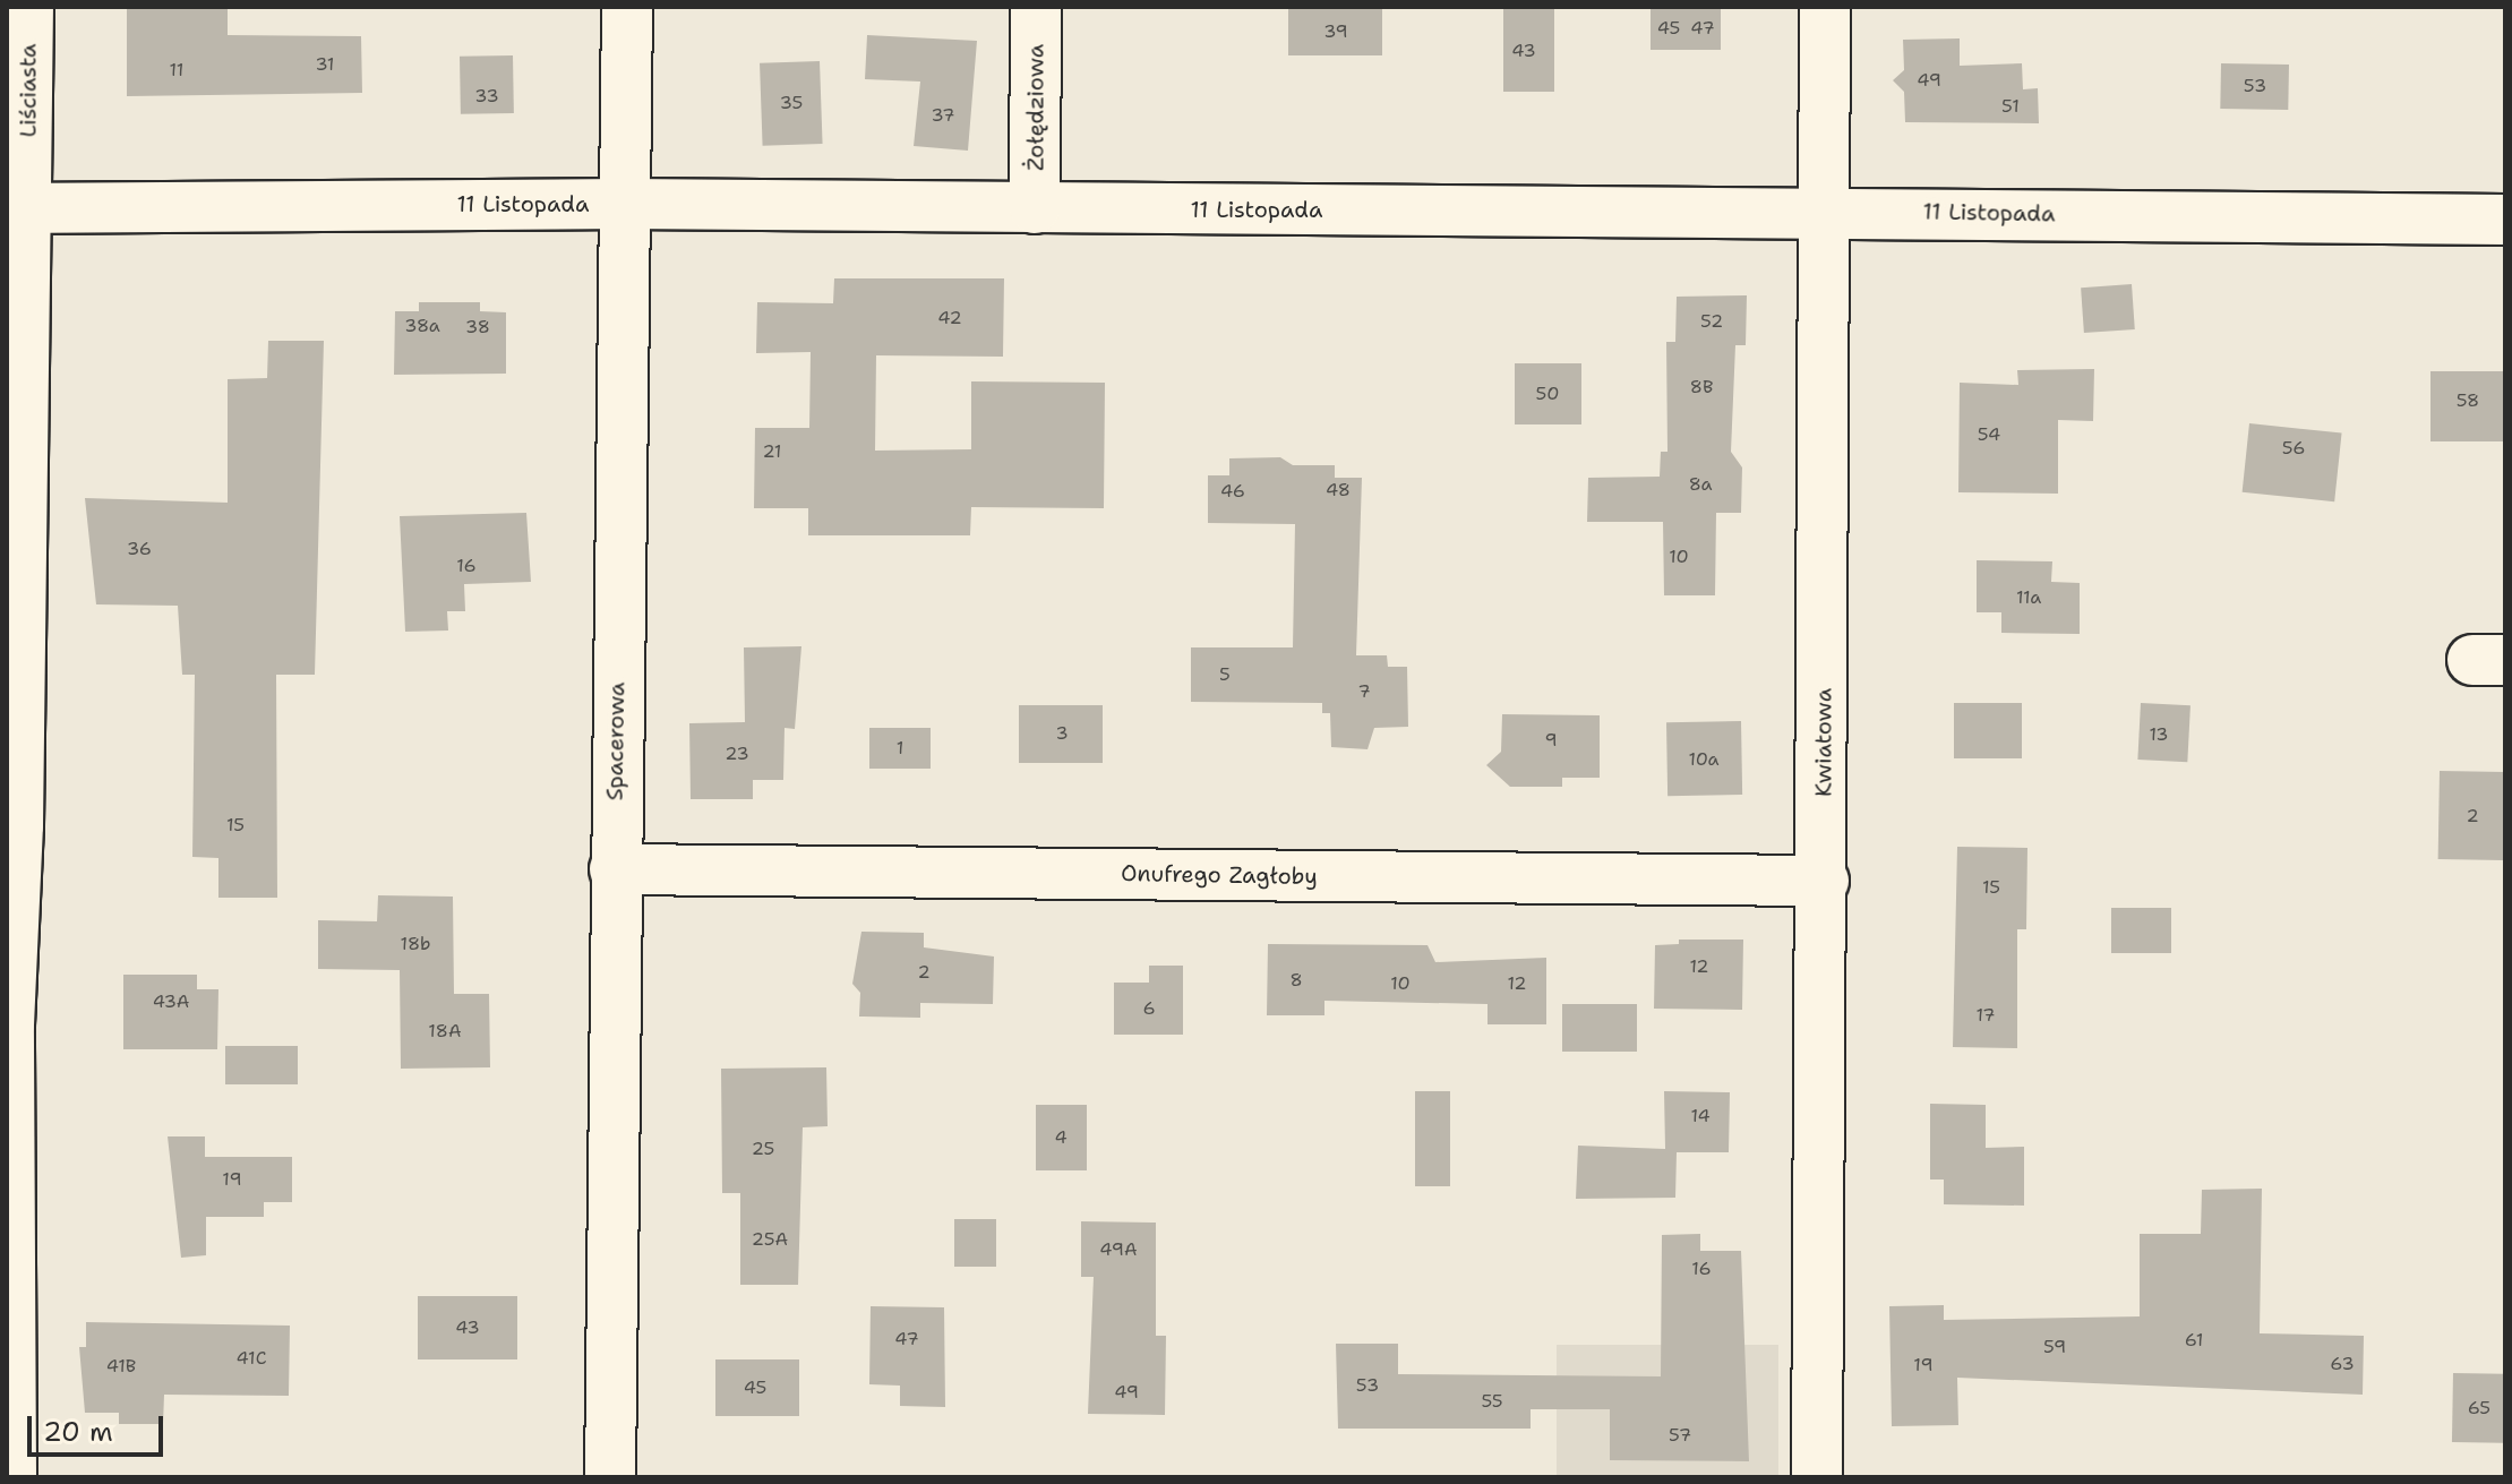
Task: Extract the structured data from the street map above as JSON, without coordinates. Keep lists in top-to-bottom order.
{
  "streets": {
    "street": [
      "Liściasta",
      "Żołędziowa",
      "11 Listopada",
      "Spacerowa",
      "Kwiatowa",
      "Onufrego Zagłoby"
    ]
  },
  "crossings": [
    ["Liściasta", "11 Listopada"],
    ["Żołędziowa", "11 Listopada"],
    ["11 Listopada", "Spacerowa"],
    ["11 Listopada", "Kwiatowa"],
    ["Spacerowa", "Onufrego Zagłoby"],
    ["Kwiatowa", "Onufrego Zagłoby"]
  ],
  "house_numbers": [
    "45",
    "47",
    "39",
    "43",
    "31",
    "11",
    "49",
    "53",
    "33",
    "35",
    "51",
    "37",
    "42",
    "52",
    "38a",
    "38",
    "8B",
    "50",
    "58",
    "54",
    "56",
    "21",
    "8a",
    "48",
    "46",
    "36",
    "10",
    "16",
    "11a",
    "5",
    "7",
    "3",
    "13",
    "9",
    "1",
    "23",
    "10a",
    "2",
    "15",
    "15",
    "18b",
    "12",
    "2",
    "8",
    "10",
    "12",
    "43A",
    "6",
    "17",
    "18A",
    "14",
    "4",
    "25",
    "19",
    "25A",
    "49A",
    "16",
    "43",
    "47",
    "61",
    "59",
    "41C",
    "63",
    "19",
    "41B",
    "53",
    "45",
    "49",
    "55",
    "65",
    "57"
  ],
  "scale_bar": "20 m"
}
